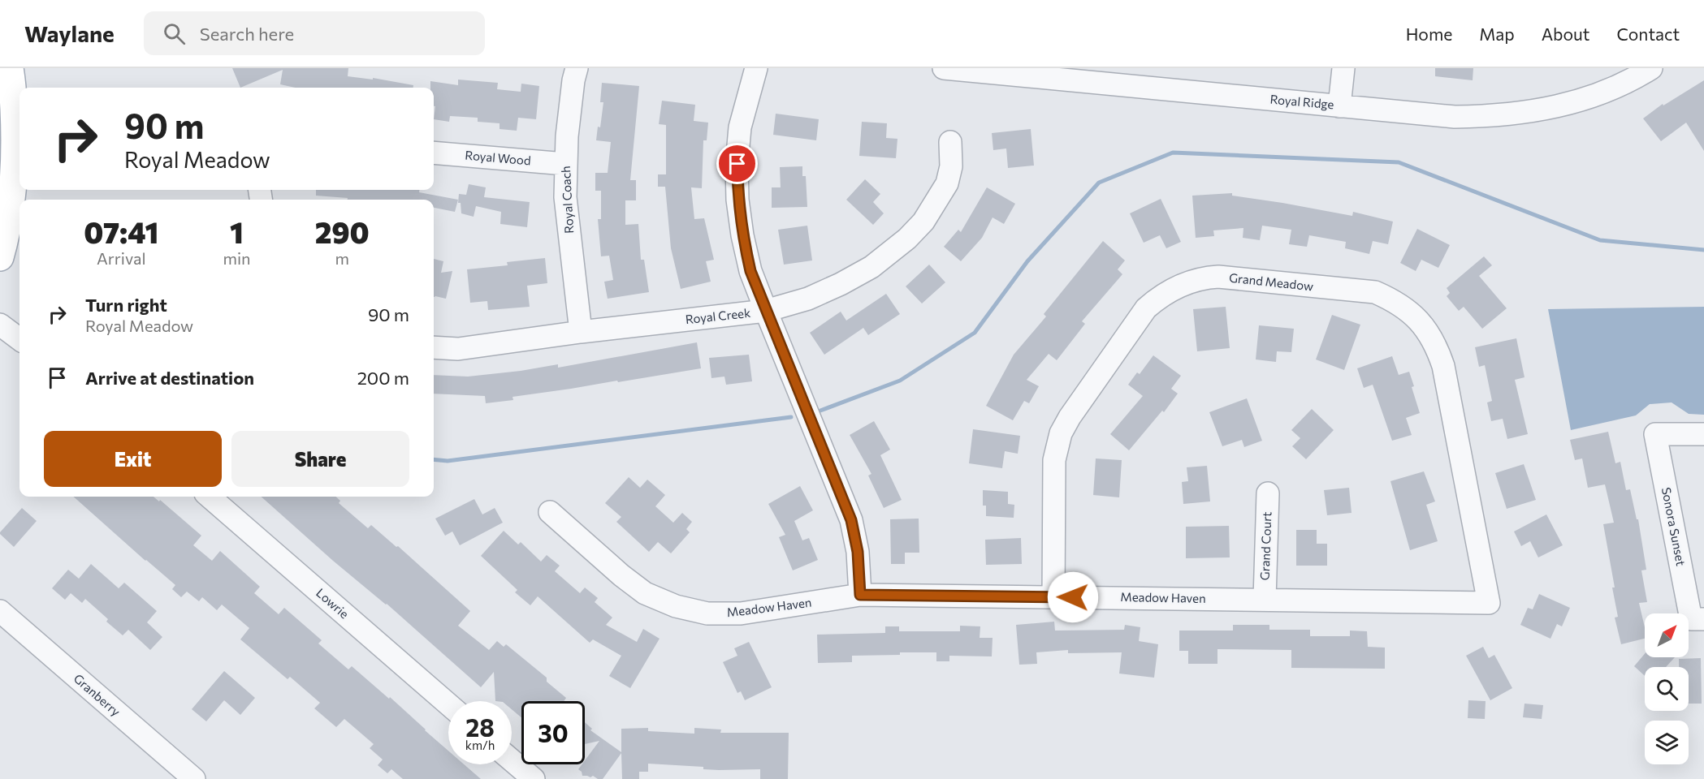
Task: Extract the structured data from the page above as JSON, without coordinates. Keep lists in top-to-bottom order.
{
  "streets": {
    "street": [
      "Royal Ridge",
      "Royal Wood",
      "Royal Coach",
      "Grand Meadow",
      "Royal Creek",
      "Sonora Sunset",
      "Grand Court",
      "Meadow Haven",
      "Lowrie",
      "Granberry"
    ]
  },
  "crossings": [
    ["Royal Wood", "Royal Coach"],
    ["Royal Coach", "Royal Creek"],
    ["Grand Meadow", "Meadow Haven"],
    ["Grand Court", "Meadow Haven"]
  ],
  "north": "top right",
  "page": {
    "header": "Waylane",
    "search": "Search here",
    "nav": [
      "Home",
      "Map",
      "About",
      "Contact"
    ],
    "turn": ["90 m", "Royal Meadow"],
    "eta": [
      "07:41",
      "Arrival",
      "1",
      "min",
      "290",
      "m"
    ],
    "list": [
      {
        "name": "Turn right",
        "note": "Royal Meadow",
        "value": "90 m"
      },
      {
        "name": "Arrive at destination",
        "value": "200 m"
      }
    ],
    "buttons": ["Exit", "Share"],
    "speed": "28 km/h",
    "limit": "30"
  }
}
